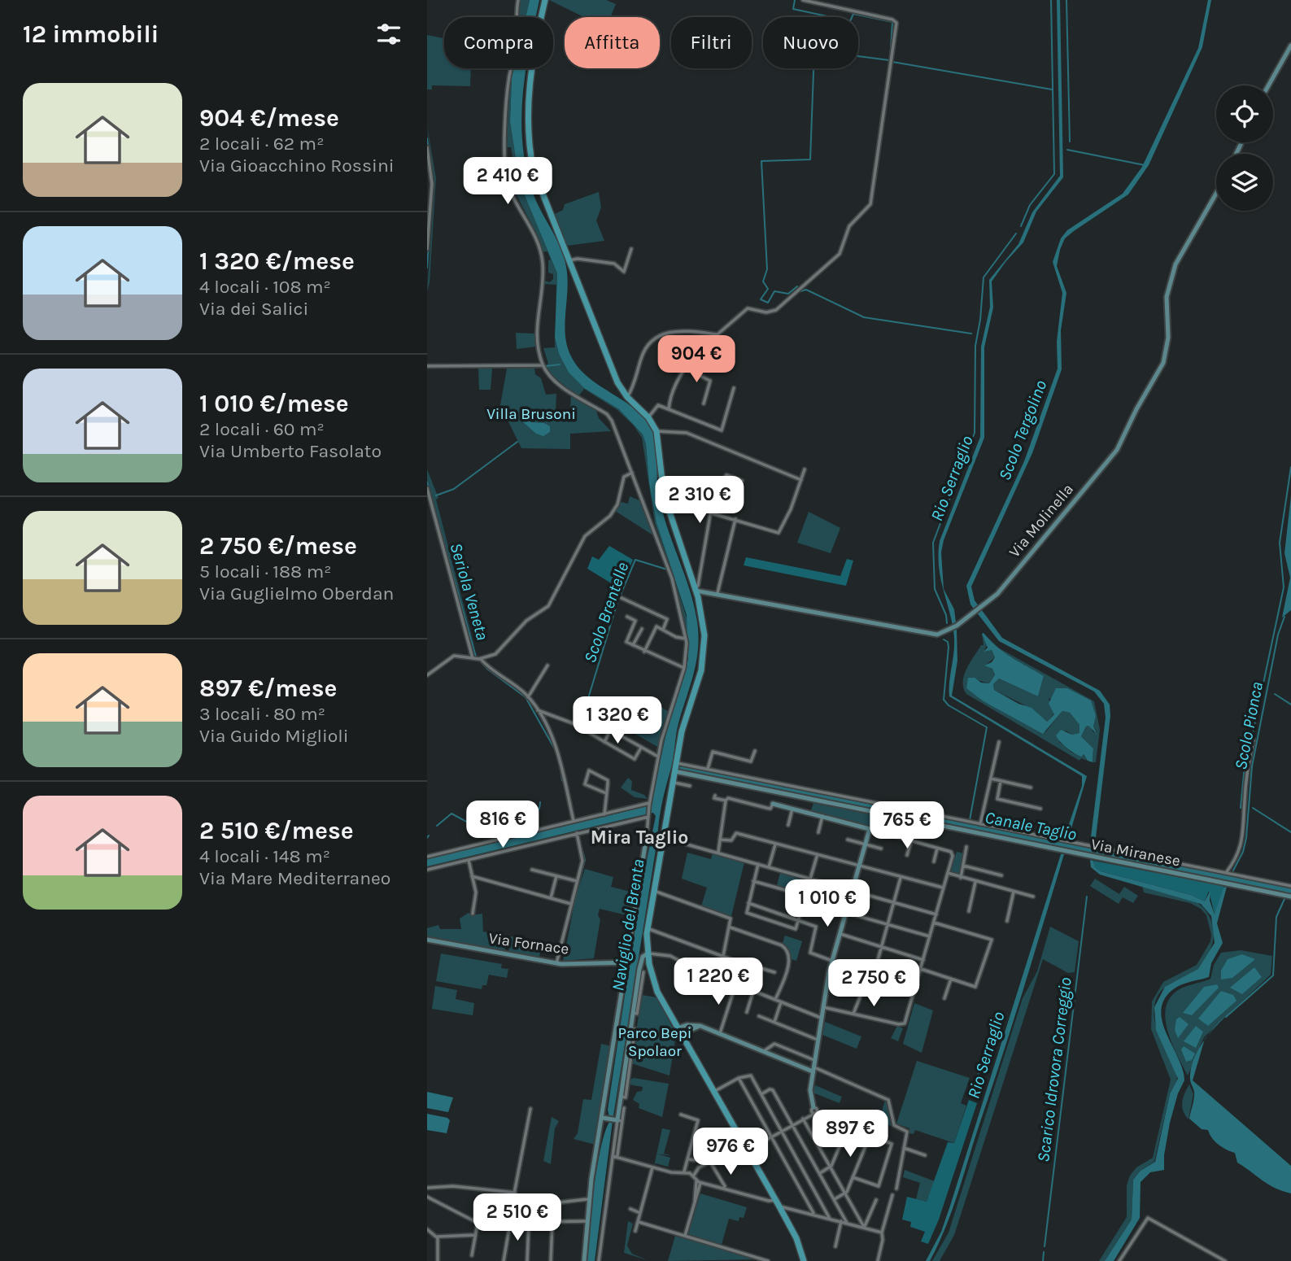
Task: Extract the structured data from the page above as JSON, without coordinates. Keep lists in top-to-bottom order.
{
  "streets": {
    "street": ["Via Molinella", "Via Miranese", "Via Fornace"]
  },
  "districts": ["Mira Taglio"],
  "water": [
    "Scolo Tergolino",
    "Rio Serraglio",
    "Seriola Veneta",
    "Scolo Brentelle",
    "Scolo Pionca",
    "Canale Taglio",
    "Naviglio del Brenta",
    "Scarico Idrovora Correggio"
  ],
  "parks": ["Villa Brusoni", "Parco Bepi Spolaor"],
  "page": {
    "heading": "12 immobili",
    "chip": [
      "Compra",
      "Affitta",
      "Filtri",
      "Nuovo"
    ],
    "list": [
      {
        "name": "904 €/mese",
        "note": "2 locali · 62 m² · Via Gioacchino Rossini"
      },
      {
        "name": "1 320 €/mese",
        "note": "4 locali · 108 m² · Via dei Salici"
      },
      {
        "name": "1 010 €/mese",
        "note": "2 locali · 60 m² · Via Umberto Fasolato"
      },
      {
        "name": "2 750 €/mese",
        "note": "5 locali · 188 m² · Via Guglielmo Oberdan"
      },
      {
        "name": "897 €/mese",
        "note": "3 locali · 80 m² · Via Guido Miglioli"
      },
      {
        "name": "2 510 €/mese",
        "note": "4 locali · 148 m² · Via Mare Mediterraneo"
      }
    ],
    "price": [
      "2 410 €",
      "904 €",
      "2 310 €",
      "1 320 €",
      "816 €",
      "765 €",
      "1 010 €",
      "1 220 €",
      "2 750 €",
      "897 €",
      "976 €",
      "2 510 €"
    ]
  }
}
